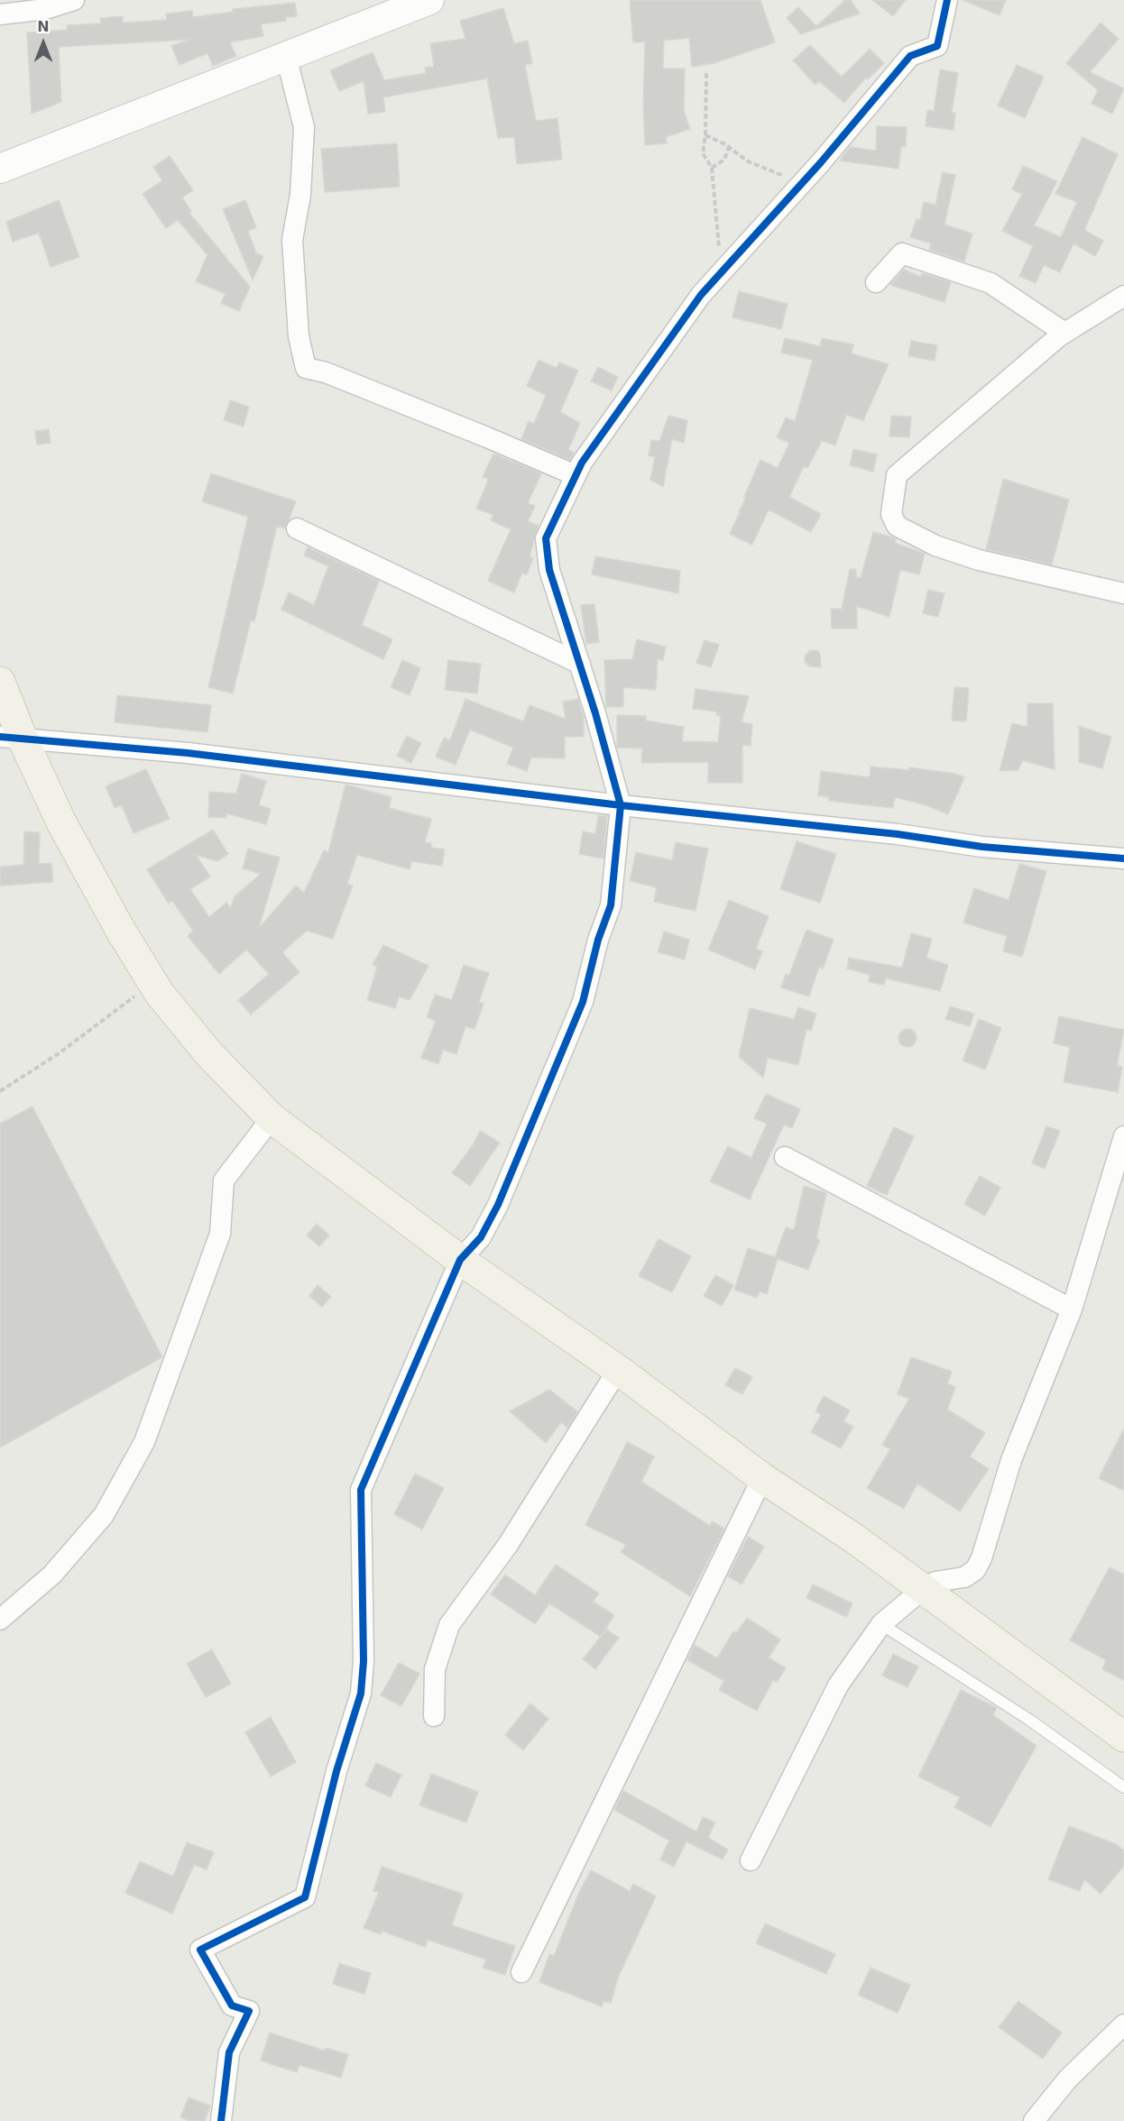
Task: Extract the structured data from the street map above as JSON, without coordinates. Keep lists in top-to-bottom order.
{
  "north": "top"
}
